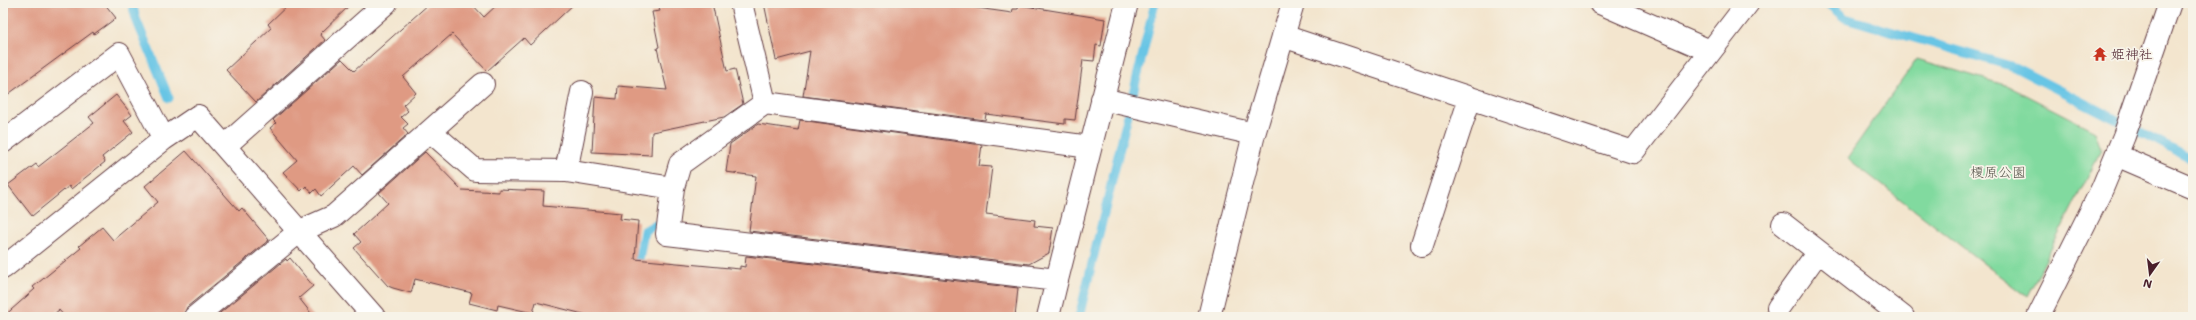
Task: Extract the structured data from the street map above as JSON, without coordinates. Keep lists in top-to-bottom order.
{
  "parks": ["榎原公園"],
  "places": {
    "temple": ["姫神社"]
  },
  "north": "bottom"
}
